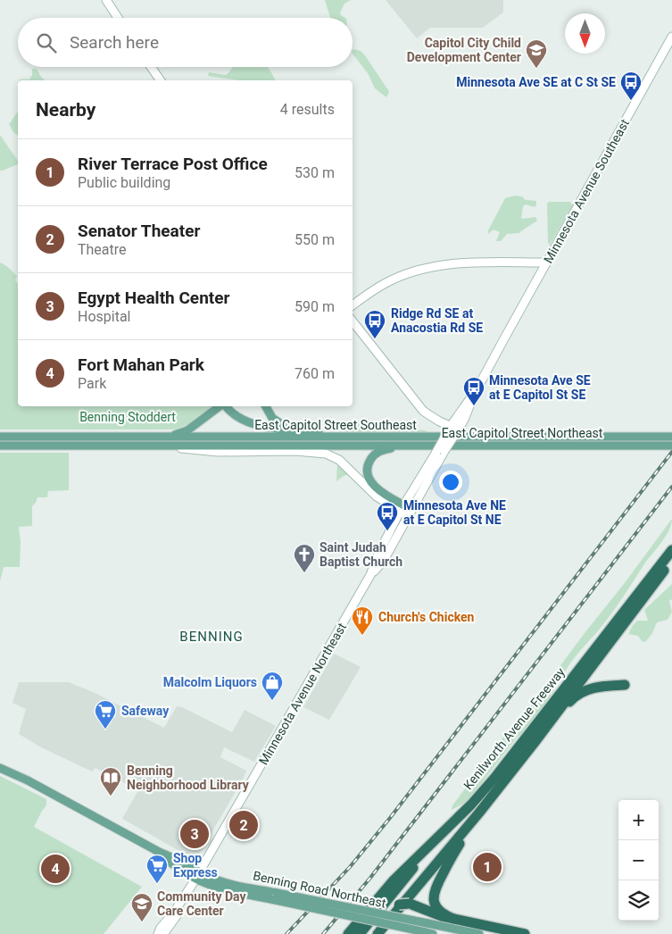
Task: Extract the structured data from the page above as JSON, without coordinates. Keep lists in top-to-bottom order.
{
  "streets": {
    "highway": ["Kenilworth Avenue Freeway"],
    "main road": [
      "Minnesota Avenue Southeast",
      "East Capitol Street Southeast",
      "East Capitol Street Northeast",
      "Minnesota Avenue Northeast",
      "Benning Road Northeast"
    ]
  },
  "crossings": [
    ["Minnesota Avenue Southeast", "Minnesota Avenue Northeast"],
    ["East Capitol Street Southeast", "East Capitol Street Northeast"],
    ["East Capitol Street Northeast", "Minnesota Avenue Northeast"],
    ["Minnesota Avenue Northeast", "Benning Road Northeast"]
  ],
  "districts": ["BENNING"],
  "parks": ["Benning Stoddert"],
  "places": {
    "school or university": ["Capitol City Child Development Center", "Community Day Care Center"],
    "bus stop": [
      "Minnesota Ave SE at C St SE",
      "Ridge Rd SE at Anacostia Rd SE",
      "Minnesota Ave SE at E Capitol St SE",
      "Minnesota Ave NE at E Capitol St NE"
    ],
    "church": ["Saint Judah Baptist Church"],
    "restaurant": ["Church's Chicken"],
    "shop": ["Malcolm Liquors"],
    "supermarket": ["Safeway", "Shop Express"],
    "library": ["Benning Neighborhood Library"]
  },
  "north": "bottom",
  "page": {
    "search": "Search here",
    "heading": ["Nearby", "4 results"],
    "list": [
      {
        "mark": "1",
        "name": "River Terrace Post Office",
        "note": "Public building",
        "value": "530 m"
      },
      {
        "mark": "2",
        "name": "Senator Theater",
        "note": "Theatre",
        "value": "550 m"
      },
      {
        "mark": "3",
        "name": "Egypt Health Center",
        "note": "Hospital",
        "value": "590 m"
      },
      {
        "mark": "4",
        "name": "Fort Mahan Park",
        "note": "Park",
        "value": "760 m"
      }
    ],
    "map_buttons": ["+", "−"],
    "pins": [
      "2",
      "3",
      "1",
      "4"
    ]
  }
}
